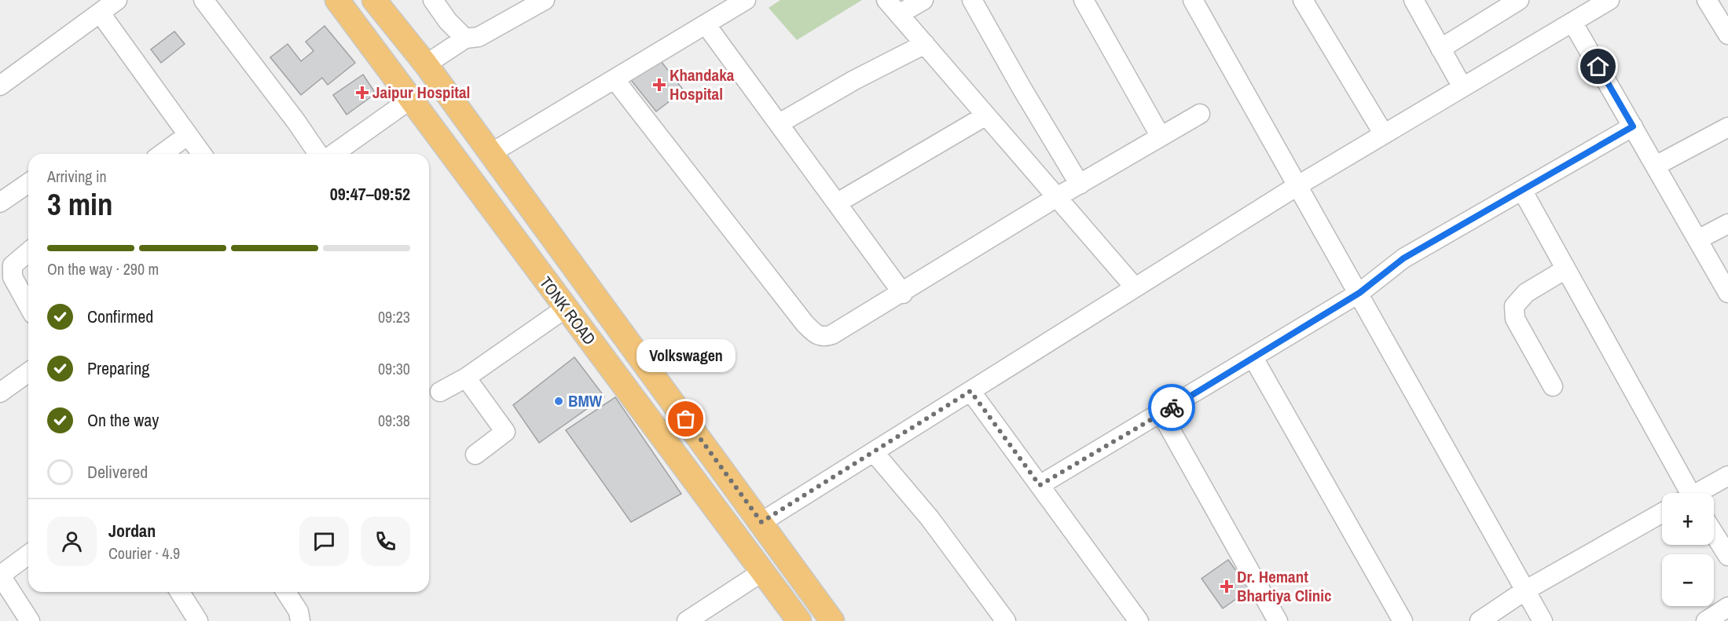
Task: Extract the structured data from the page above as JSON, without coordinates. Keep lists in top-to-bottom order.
{
  "streets": {
    "main road": ["TONK ROAD"]
  },
  "places": {
    "health": ["Khandaka Hospital", "Jaipur Hospital", "Dr. Hemant Bhartiya Clinic"],
    "other": ["BMW", "Volkswagen"]
  },
  "page": {
    "heading": ["3 min", "Arriving in", "09:47–09:52"],
    "panel": ["Jordan", "Courier · 4.9"],
    "bar": "On the way · 290 m",
    "list": [
      ["Confirmed", "09:23"],
      ["Preparing", "09:30"],
      ["On the way", "09:38"],
      "Delivered"
    ],
    "bubble": "Volkswagen",
    "map_buttons": ["+", "−"]
  }
}
